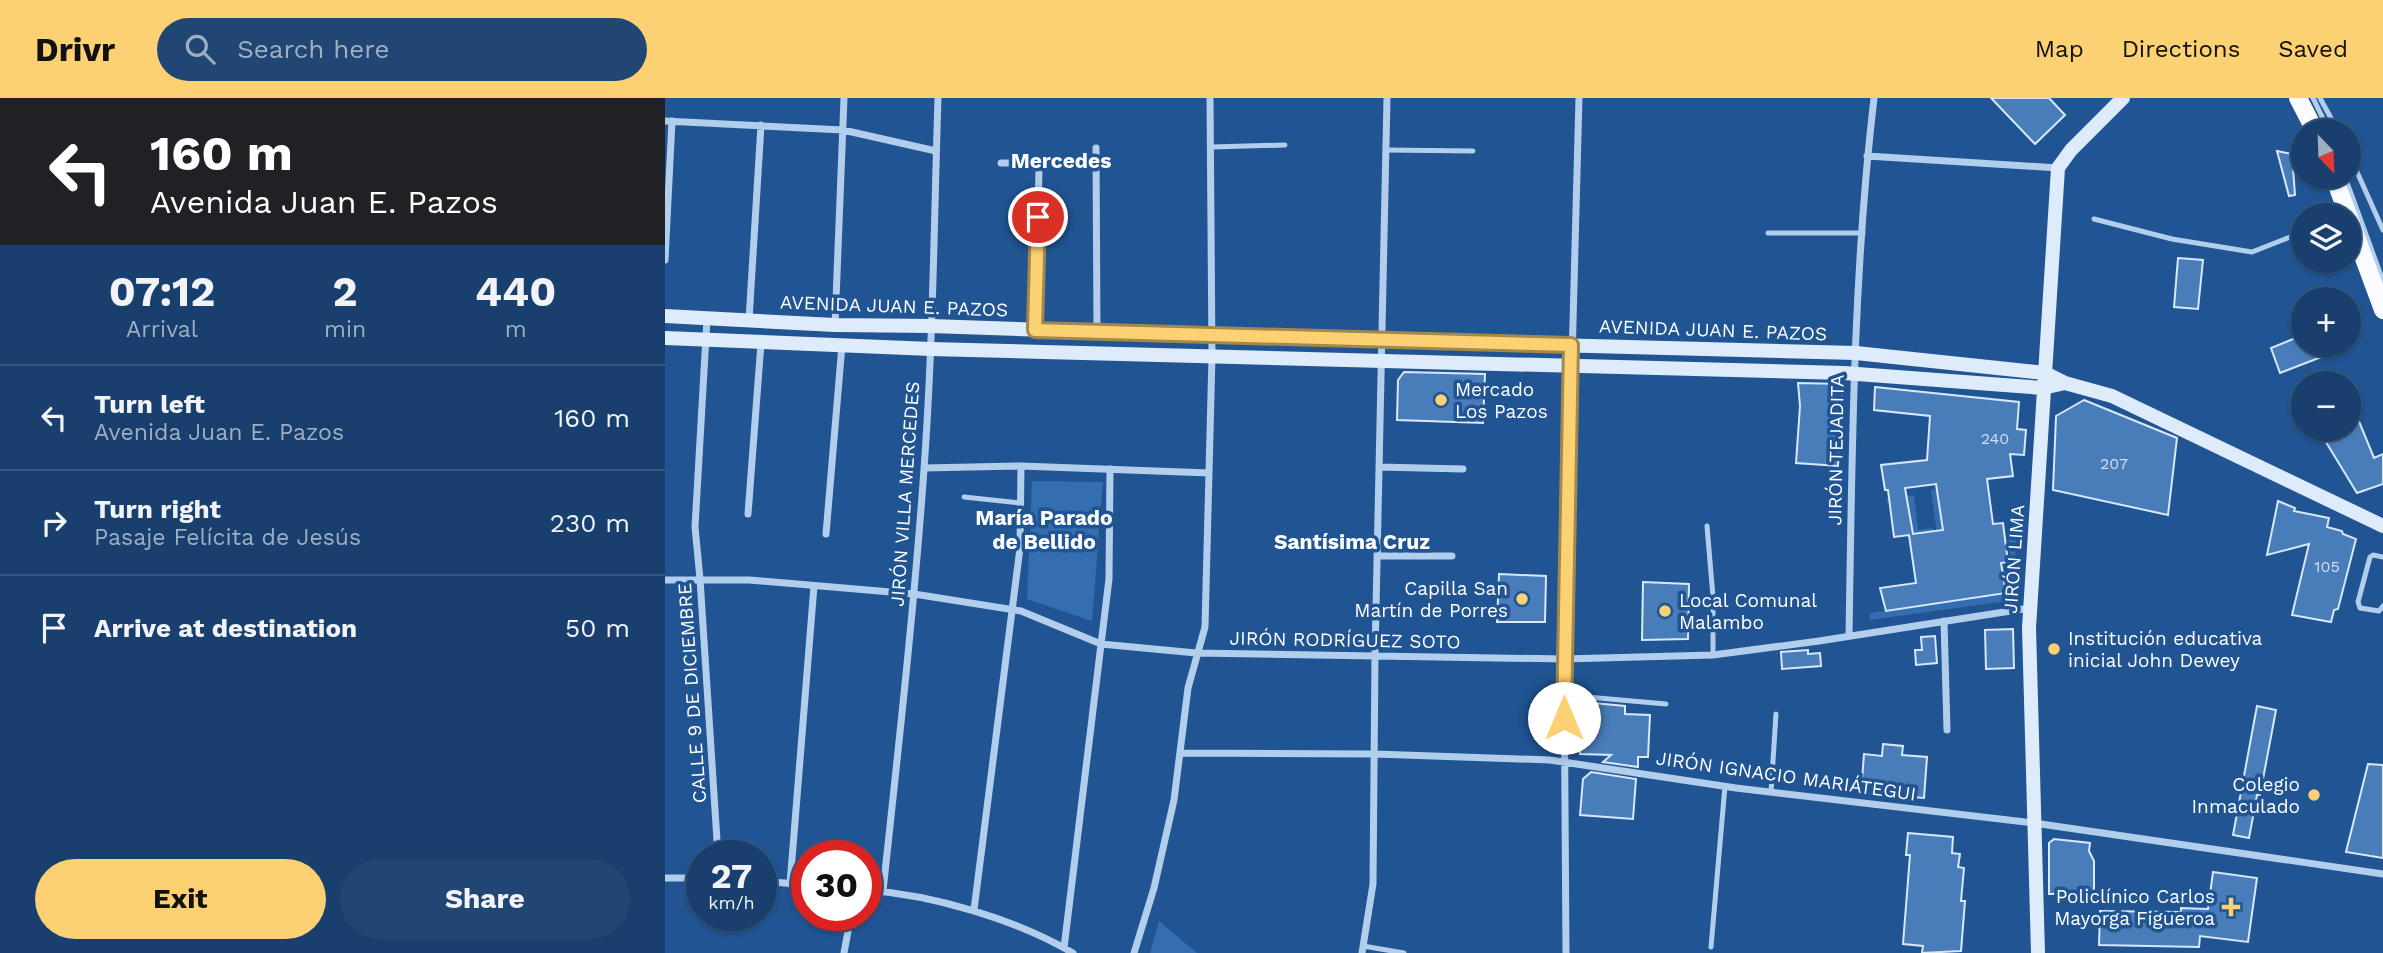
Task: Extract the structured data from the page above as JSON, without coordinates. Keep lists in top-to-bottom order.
{
  "streets": {
    "street": [
      "AVENIDA JUAN E. PAZOS",
      "JIRÓN TEJADITA",
      "JIRÓN VILLA MERCEDES",
      "JIRÓN LIMA",
      "JIRÓN RODRÍGUEZ SOTO",
      "CALLE 9 DE DICIEMBRE",
      "JIRÓN IGNACIO MARIÁTEGUI"
    ]
  },
  "crossings": [
    ["AVENIDA JUAN E. PAZOS", "JIRÓN TEJADITA"],
    ["AVENIDA JUAN E. PAZOS", "JIRÓN VILLA MERCEDES"],
    ["AVENIDA JUAN E. PAZOS", "JIRÓN LIMA"],
    ["AVENIDA JUAN E. PAZOS", "CALLE 9 DE DICIEMBRE"],
    ["JIRÓN TEJADITA", "JIRÓN RODRÍGUEZ SOTO"],
    ["JIRÓN VILLA MERCEDES", "JIRÓN RODRÍGUEZ SOTO"],
    ["JIRÓN LIMA", "JIRÓN RODRÍGUEZ SOTO"],
    ["JIRÓN LIMA", "JIRÓN IGNACIO MARIÁTEGUI"],
    ["JIRÓN RODRÍGUEZ SOTO", "CALLE 9 DE DICIEMBRE"]
  ],
  "districts": ["Mercedes", "María Parado de Bellido", "Santísima Cruz"],
  "places": {
    "other": [
      "Mercado Los Pazos",
      "Capilla San Martín de Porres",
      "Local Comunal Malambo",
      "Institución educativa inicial John Dewey",
      "Colegio Inmaculado"
    ],
    "health": ["Policlínico Carlos Mayorga Figueroa"]
  },
  "house_numbers": ["240", "207", "105"],
  "north": "bottom right",
  "page": {
    "header": "Drivr",
    "search": "Search here",
    "nav": ["Map", "Directions", "Saved"],
    "turn": ["160 m", "Avenida Juan E. Pazos"],
    "map_buttons": ["+", "−"],
    "eta": [
      "07:12",
      "Arrival",
      "2",
      "min",
      "440",
      "m"
    ],
    "list": [
      {
        "name": "Turn left",
        "note": "Avenida Juan E. Pazos",
        "value": "160 m"
      },
      {
        "name": "Turn right",
        "note": "Pasaje Felícita de Jesús",
        "value": "230 m"
      },
      {
        "name": "Arrive at destination",
        "value": "50 m"
      }
    ],
    "speed": "27 km/h",
    "limit": "30",
    "buttons": ["Exit", "Share"]
  }
}
